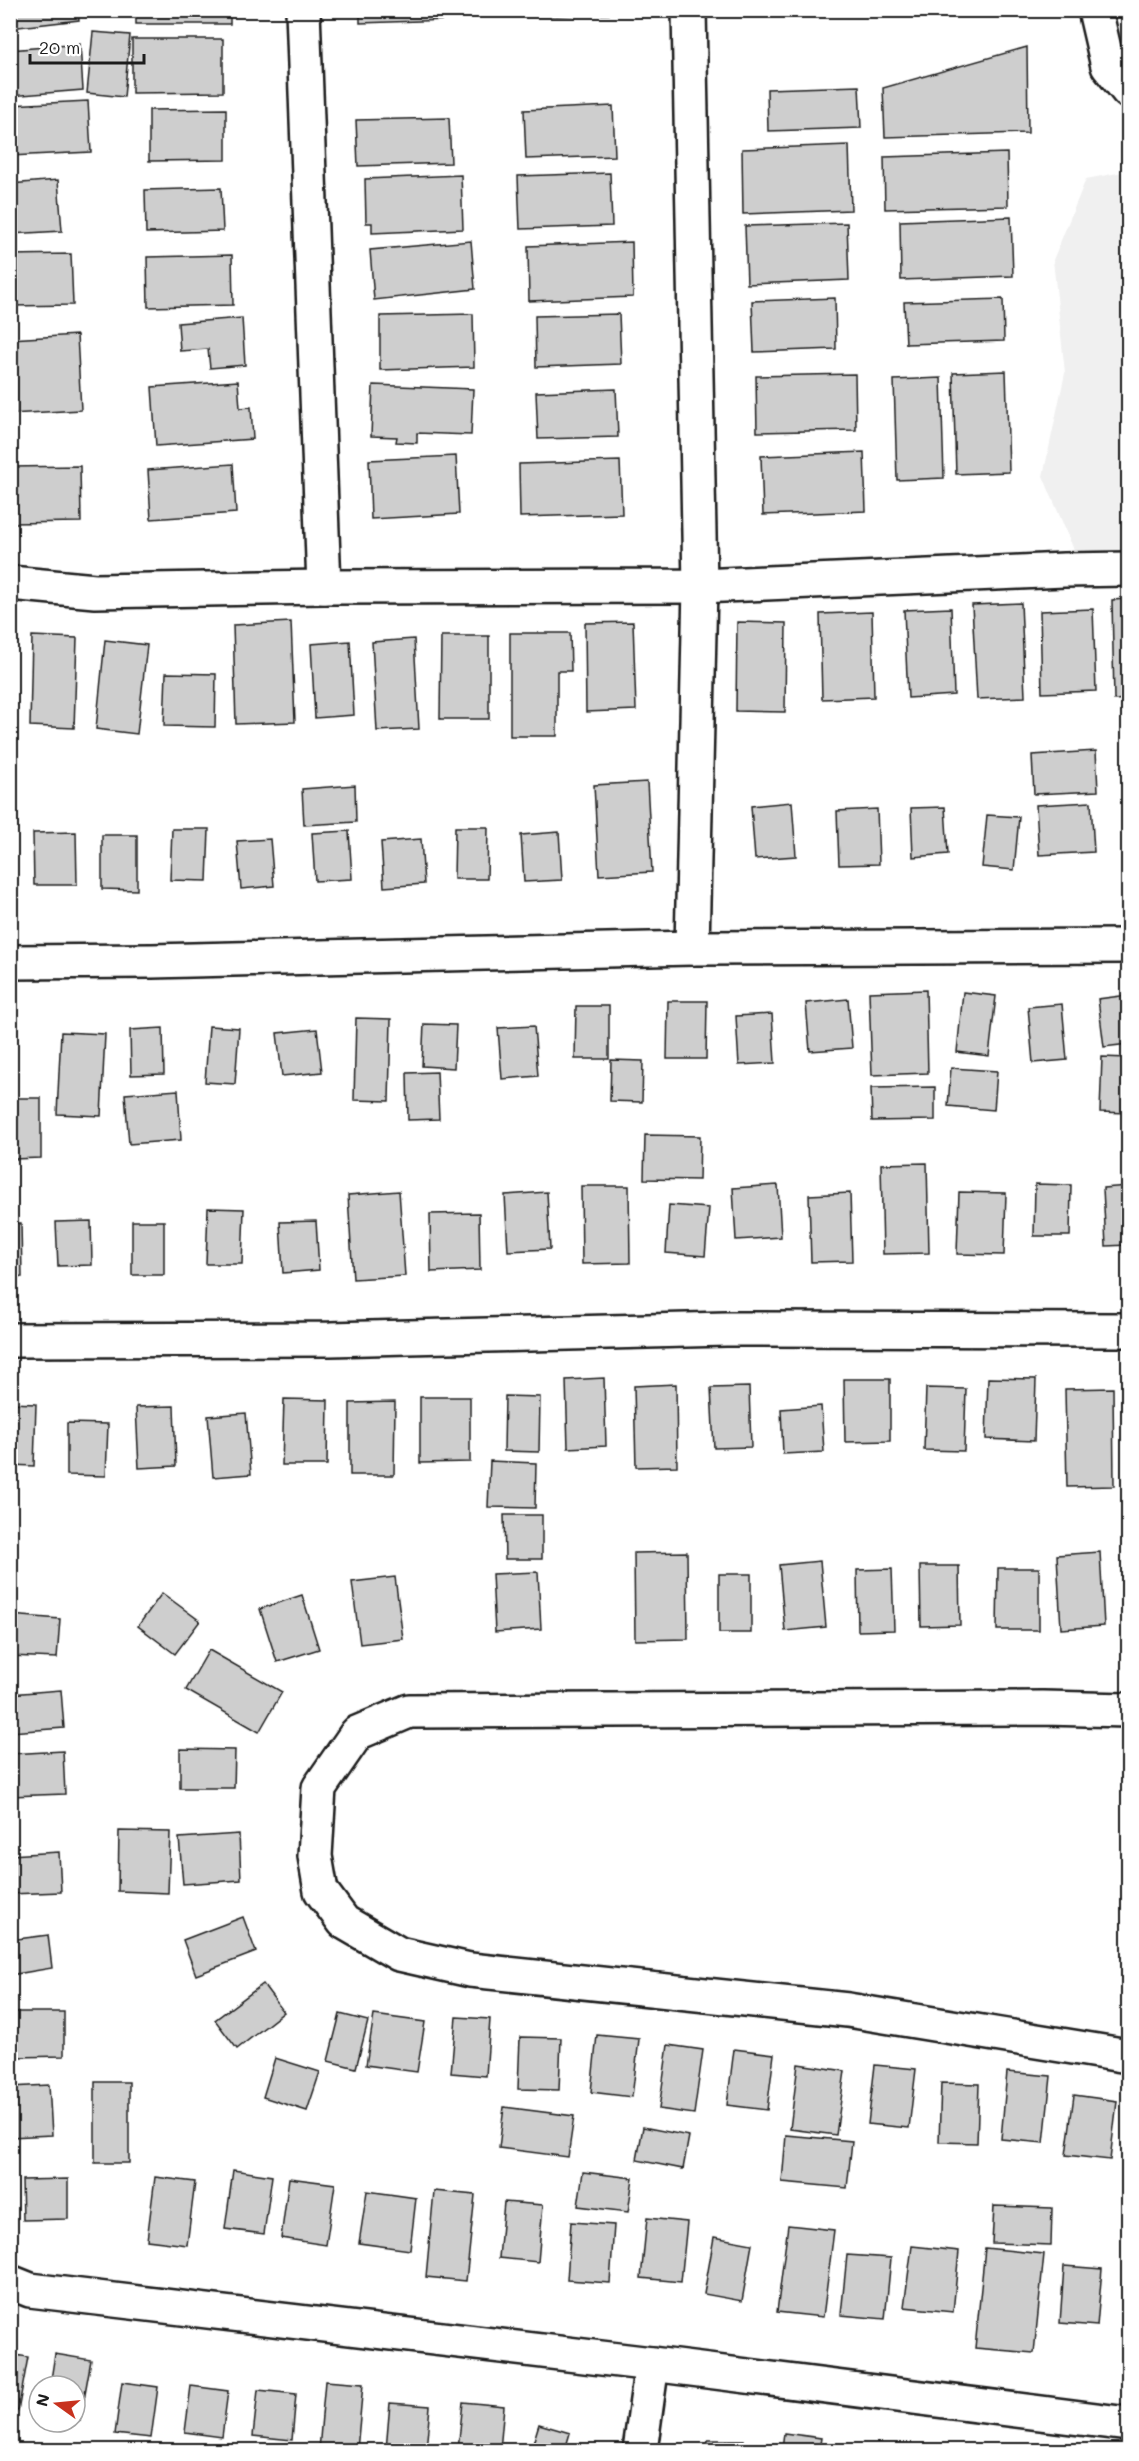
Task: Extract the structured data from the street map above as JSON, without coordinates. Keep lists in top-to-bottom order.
{
  "scale_bar": "20 m",
  "north": "left"
}
